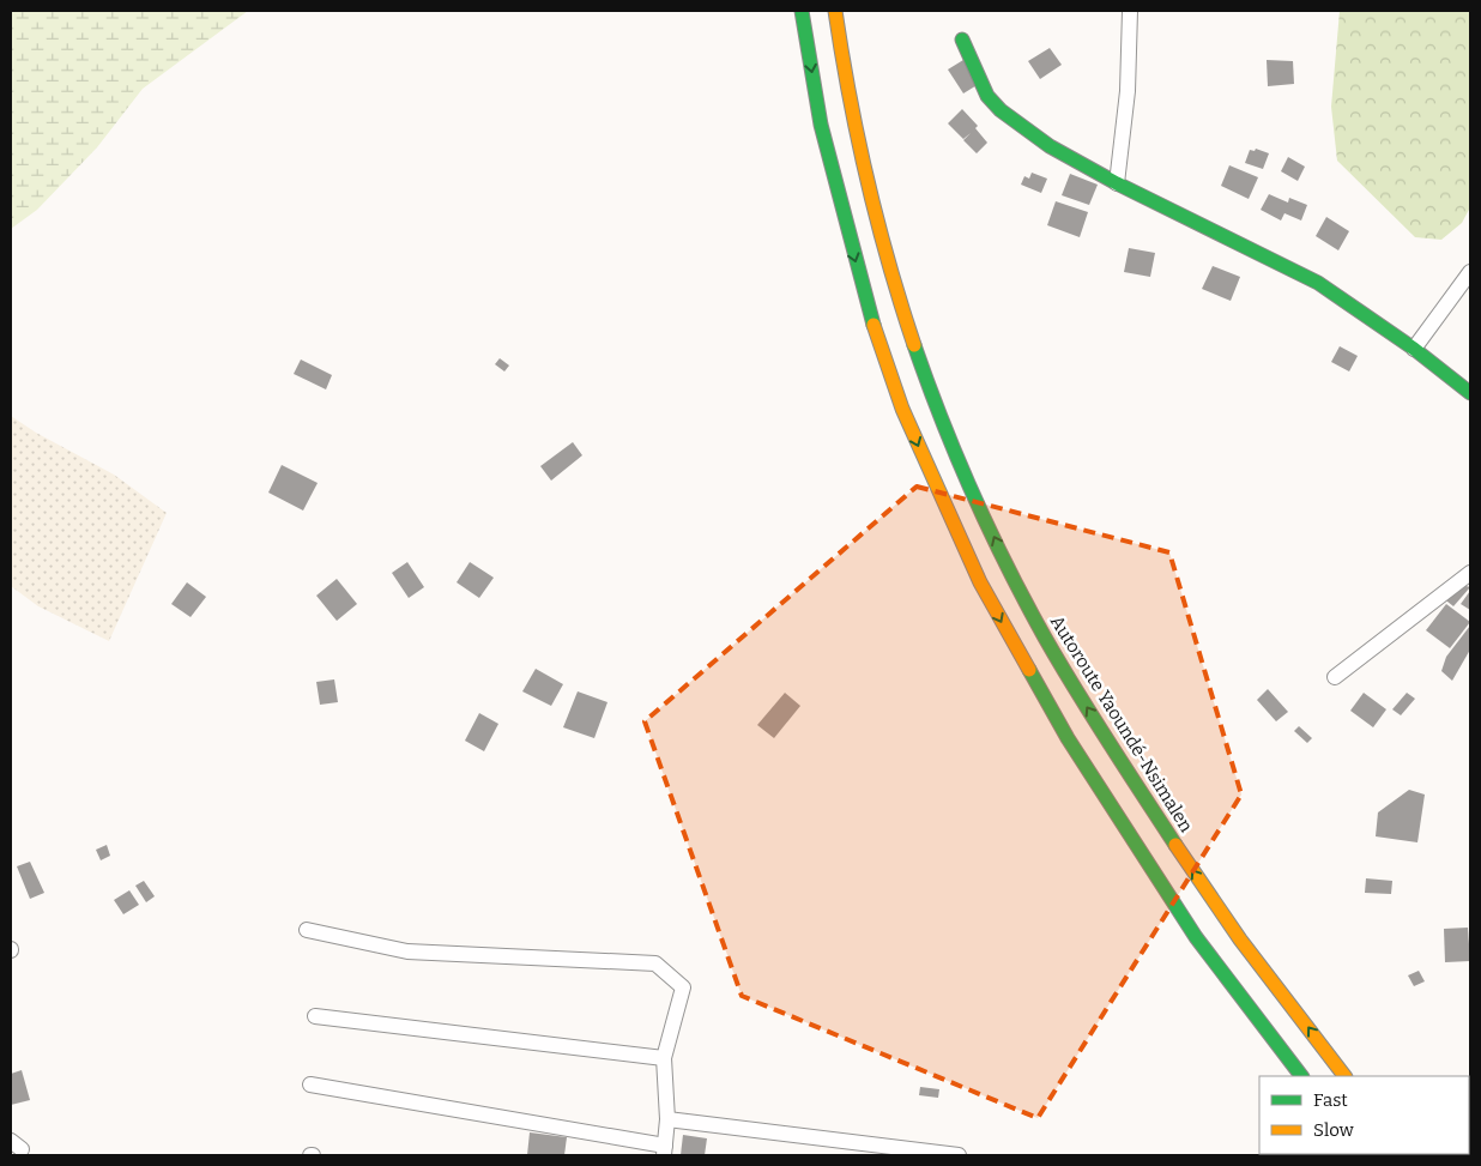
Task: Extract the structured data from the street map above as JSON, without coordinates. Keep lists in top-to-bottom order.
{
  "streets": {
    "main road": ["Autoroute Yaoundé-Nsimalen"]
  },
  "legend": ["Fast", "Slow"]
}
